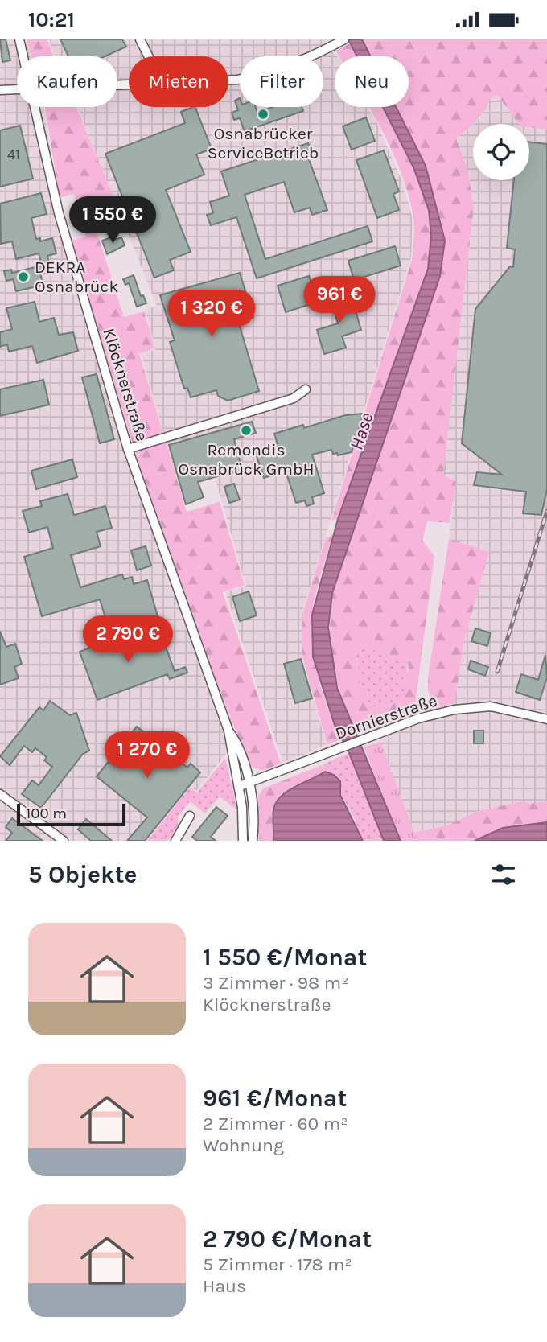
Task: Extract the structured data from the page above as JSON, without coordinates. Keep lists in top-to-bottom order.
{
  "streets": {
    "street": ["Klöcknerstraße", "Dornierstraße"]
  },
  "crossings": [
    ["Klöcknerstraße", "Dornierstraße"]
  ],
  "water": ["Hase"],
  "places": ["Osnabrücker ServiceBetrieb", "DEKRA Osnabrück", "Remondis Osnabrück GmbH"],
  "house_numbers": ["41"],
  "scale_bar": "100 m",
  "page": {
    "status": "10:21",
    "chip": [
      "Kaufen",
      "Mieten",
      "Filter",
      "Neu"
    ],
    "price": [
      "1 550 €",
      "961 €",
      "1 320 €",
      "2 790 €",
      "1 270 €"
    ],
    "scale": "100 m",
    "heading": "5 Objekte",
    "list": [
      {
        "name": "1 550 €/Monat",
        "note": "3 Zimmer · 98 m² · Klöcknerstraße"
      },
      {
        "name": "961 €/Monat",
        "note": "2 Zimmer · 60 m² · Wohnung"
      },
      {
        "name": "2 790 €/Monat",
        "note": "5 Zimmer · 178 m² · Haus"
      }
    ]
  }
}
